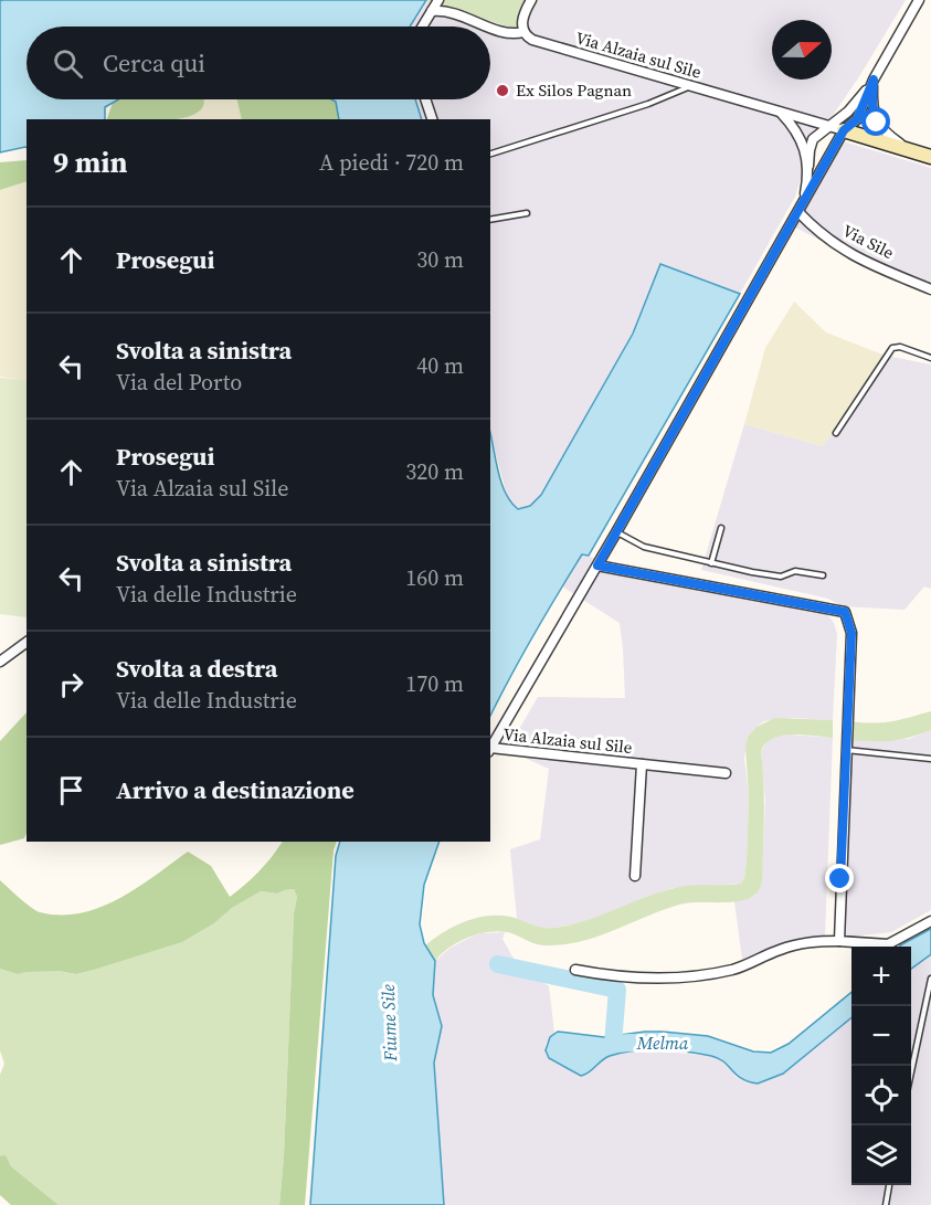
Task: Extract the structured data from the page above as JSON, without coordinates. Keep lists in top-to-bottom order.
{
  "streets": {
    "street": ["Via Alzaia sul Sile", "Via Sile"]
  },
  "crossings": [
    ["Via Alzaia sul Sile", "Via Sile"]
  ],
  "water": ["Fiume Sile", "Melma"],
  "places": ["Ex Silos Pagnan"],
  "north": "right",
  "page": {
    "search": "Cerca qui",
    "heading": ["9 min", "A piedi · 720 m"],
    "list": [
      ["Prosegui", "30 m"],
      ["Svolta a sinistra", "Via del Porto", "40 m"],
      ["Prosegui", "Via Alzaia sul Sile", "320 m"],
      ["Svolta a sinistra", "Via delle Industrie", "160 m"],
      ["Svolta a destra", "Via delle Industrie", "170 m"],
      "Arrivo a destinazione"
    ],
    "map_buttons": ["+", "−"]
  }
}
